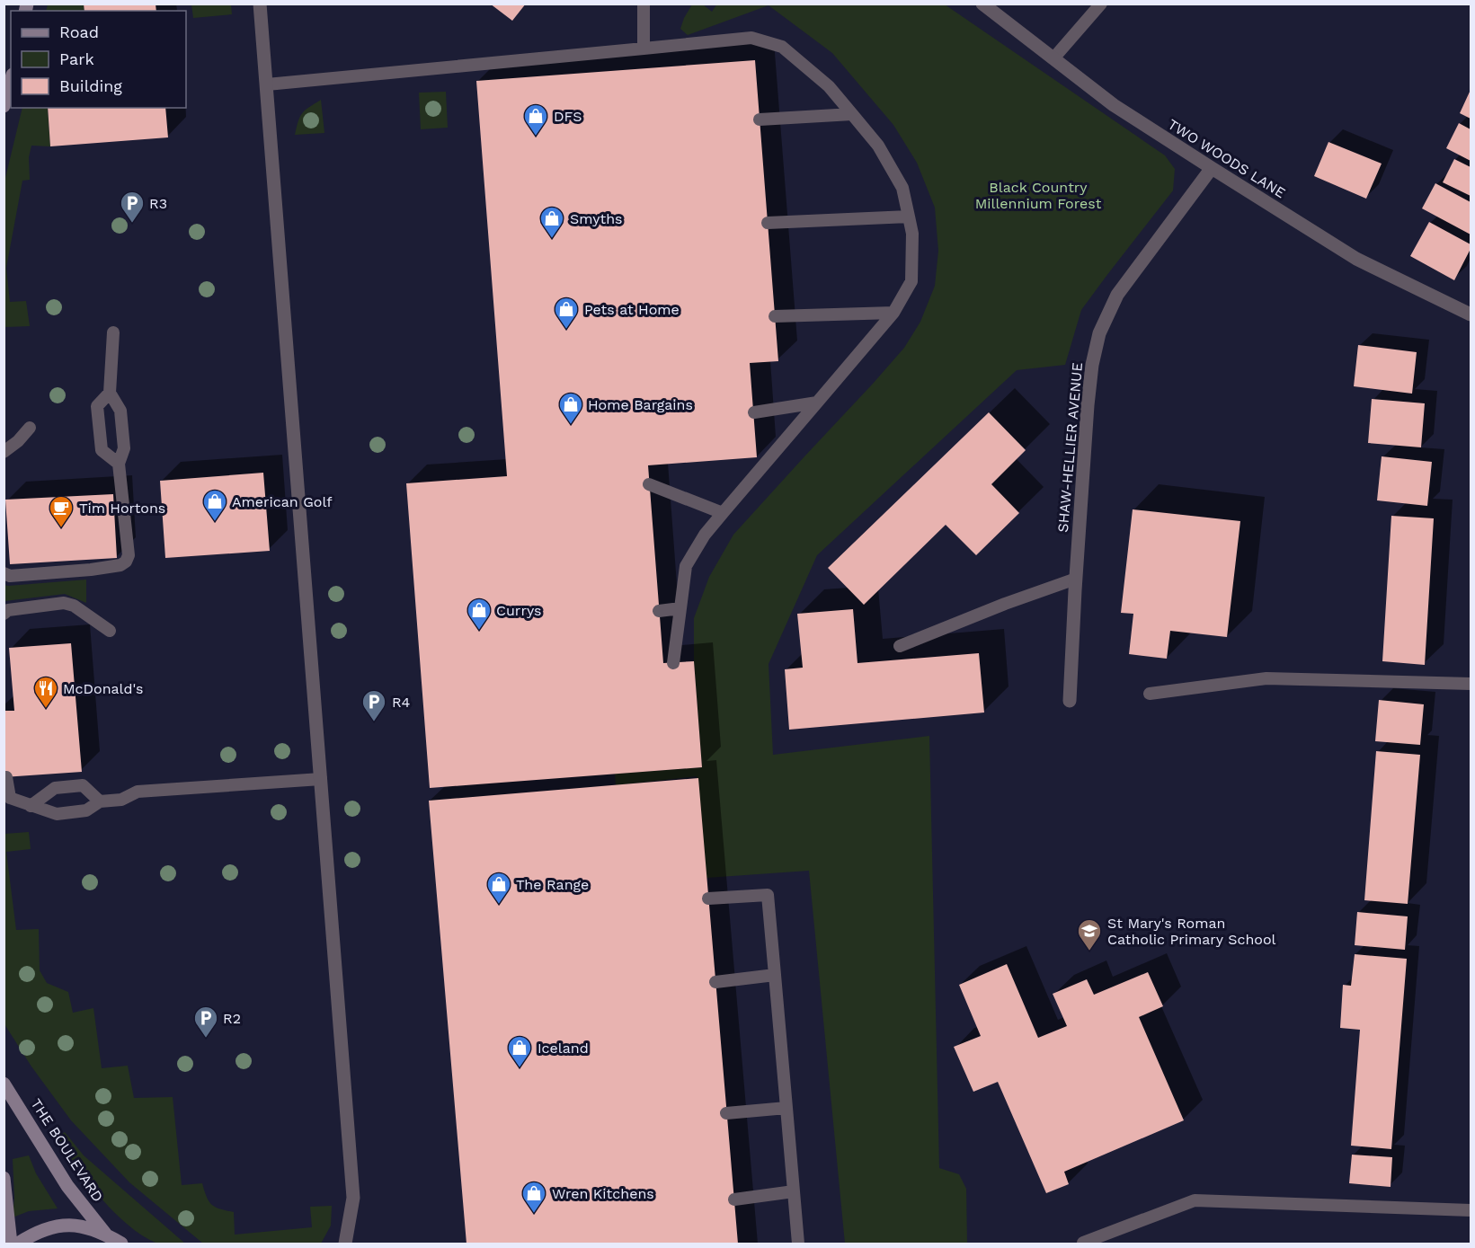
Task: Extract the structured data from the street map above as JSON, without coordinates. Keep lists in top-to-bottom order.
{
  "streets": {
    "street": ["TWO WOODS LANE", "SHAW-HELLIER AVENUE", "THE BOULEVARD"]
  },
  "crossings": [
    ["TWO WOODS LANE", "SHAW-HELLIER AVENUE"]
  ],
  "parks": ["Black Country Millennium Forest"],
  "places": {
    "shop": [
      "DFS",
      "Smyths",
      "Pets at Home",
      "Home Bargains",
      "American Golf",
      "Currys",
      "The Range",
      "Iceland",
      "Wren Kitchens"
    ],
    "parking": ["R3", "R4", "R2"],
    "cafe": ["Tim Hortons"],
    "restaurant": ["McDonald's"],
    "school or university": ["St Mary's Roman Catholic Primary School"]
  },
  "legend": ["Road", "Park", "Building"]
}
